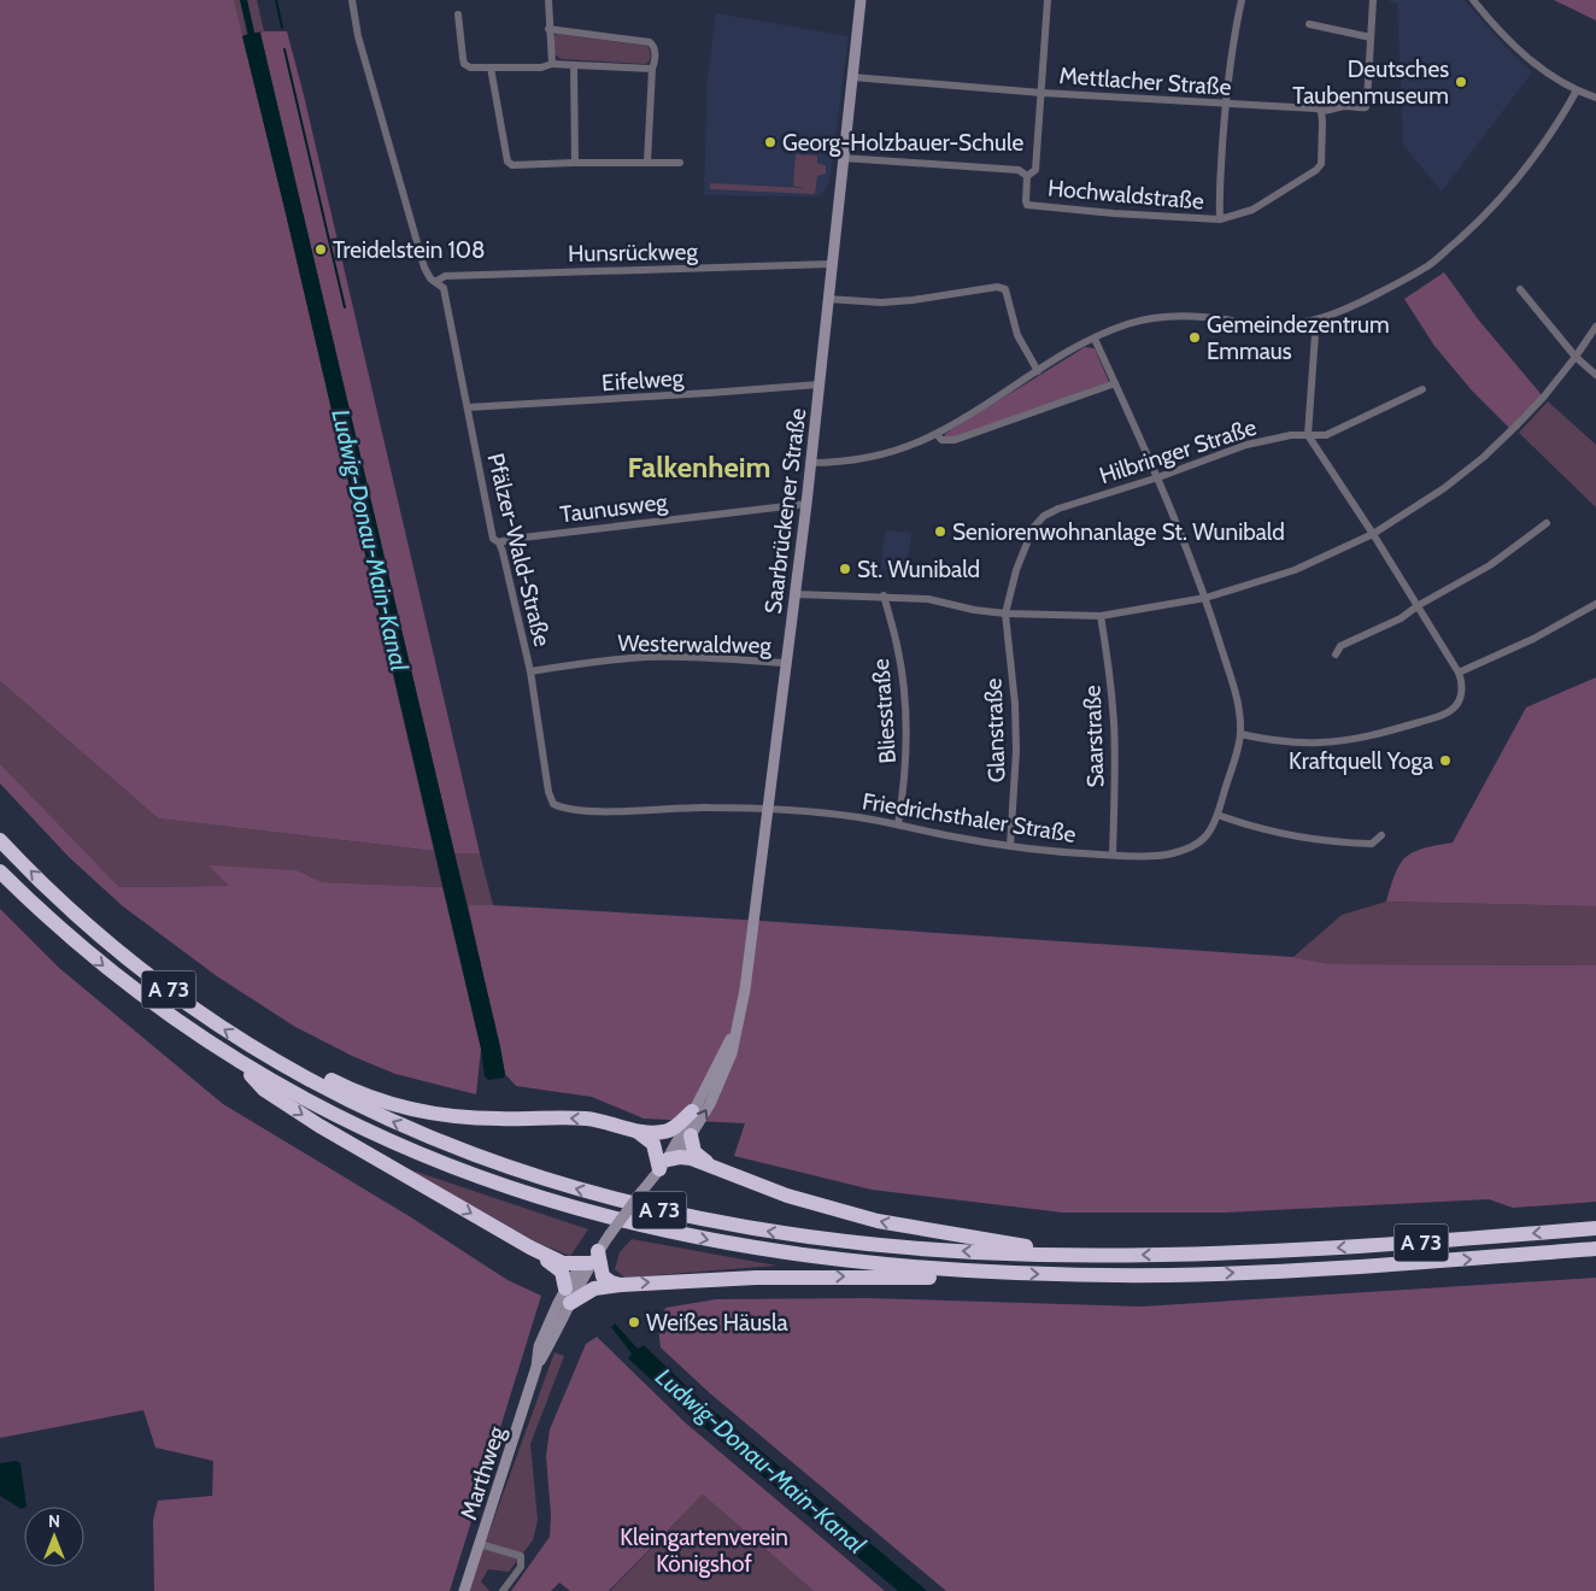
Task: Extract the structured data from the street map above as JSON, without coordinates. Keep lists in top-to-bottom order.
{
  "streets": {
    "highway": ["A 73"],
    "main road": ["Saarbrückener Straße", "Marthweg"],
    "street": [
      "Mettlacher Straße",
      "Hochwaldstraße",
      "Hunsrückweg",
      "Eifelweg",
      "Hilbringer Straße",
      "Taunusweg",
      "Pfälzer-Wald-Straße",
      "Westerwaldweg",
      "Bliesstraße",
      "Glanstraße",
      "Saarstraße",
      "Friedrichsthaler Straße"
    ]
  },
  "crossings": [
    ["Mettlacher Straße", "Hochwaldstraße"],
    ["Mettlacher Straße", "Saarbrückener Straße"],
    ["Hochwaldstraße", "Saarbrückener Straße"],
    ["Hunsrückweg", "Saarbrückener Straße"],
    ["Hunsrückweg", "Pfälzer-Wald-Straße"],
    ["Eifelweg", "Saarbrückener Straße"],
    ["Eifelweg", "Pfälzer-Wald-Straße"],
    ["Hilbringer Straße", "Glanstraße"],
    ["Hilbringer Straße", "Friedrichsthaler Straße"],
    ["Taunusweg", "Saarbrückener Straße"],
    ["Taunusweg", "Pfälzer-Wald-Straße"],
    ["Saarbrückener Straße", "Pfälzer-Wald-Straße"],
    ["Saarbrückener Straße", "Westerwaldweg"],
    ["Saarbrückener Straße", "Friedrichsthaler Straße"],
    ["Saarbrückener Straße", "A 73"],
    ["Saarbrückener Straße", "Marthweg"],
    ["Pfälzer-Wald-Straße", "Westerwaldweg"],
    ["Pfälzer-Wald-Straße", "Friedrichsthaler Straße"],
    ["Bliesstraße", "Friedrichsthaler Straße"],
    ["Glanstraße", "Friedrichsthaler Straße"],
    ["Saarstraße", "Friedrichsthaler Straße"],
    ["A 73", "Marthweg"]
  ],
  "districts": ["Falkenheim"],
  "water": ["Ludwig-Donau-Main-Kanal"],
  "parks": ["Kleingartenverein Königshof"],
  "places": [
    "Deutsches Taubenmuseum",
    "Georg-Holzbauer-Schule",
    "Treidelstein 108",
    "Gemeindezentrum Emmaus",
    "Seniorenwohnanlage St. Wunibald",
    "St. Wunibald",
    "Kraftquell Yoga",
    "Weißes Häusla"
  ],
  "north": "top"
}
